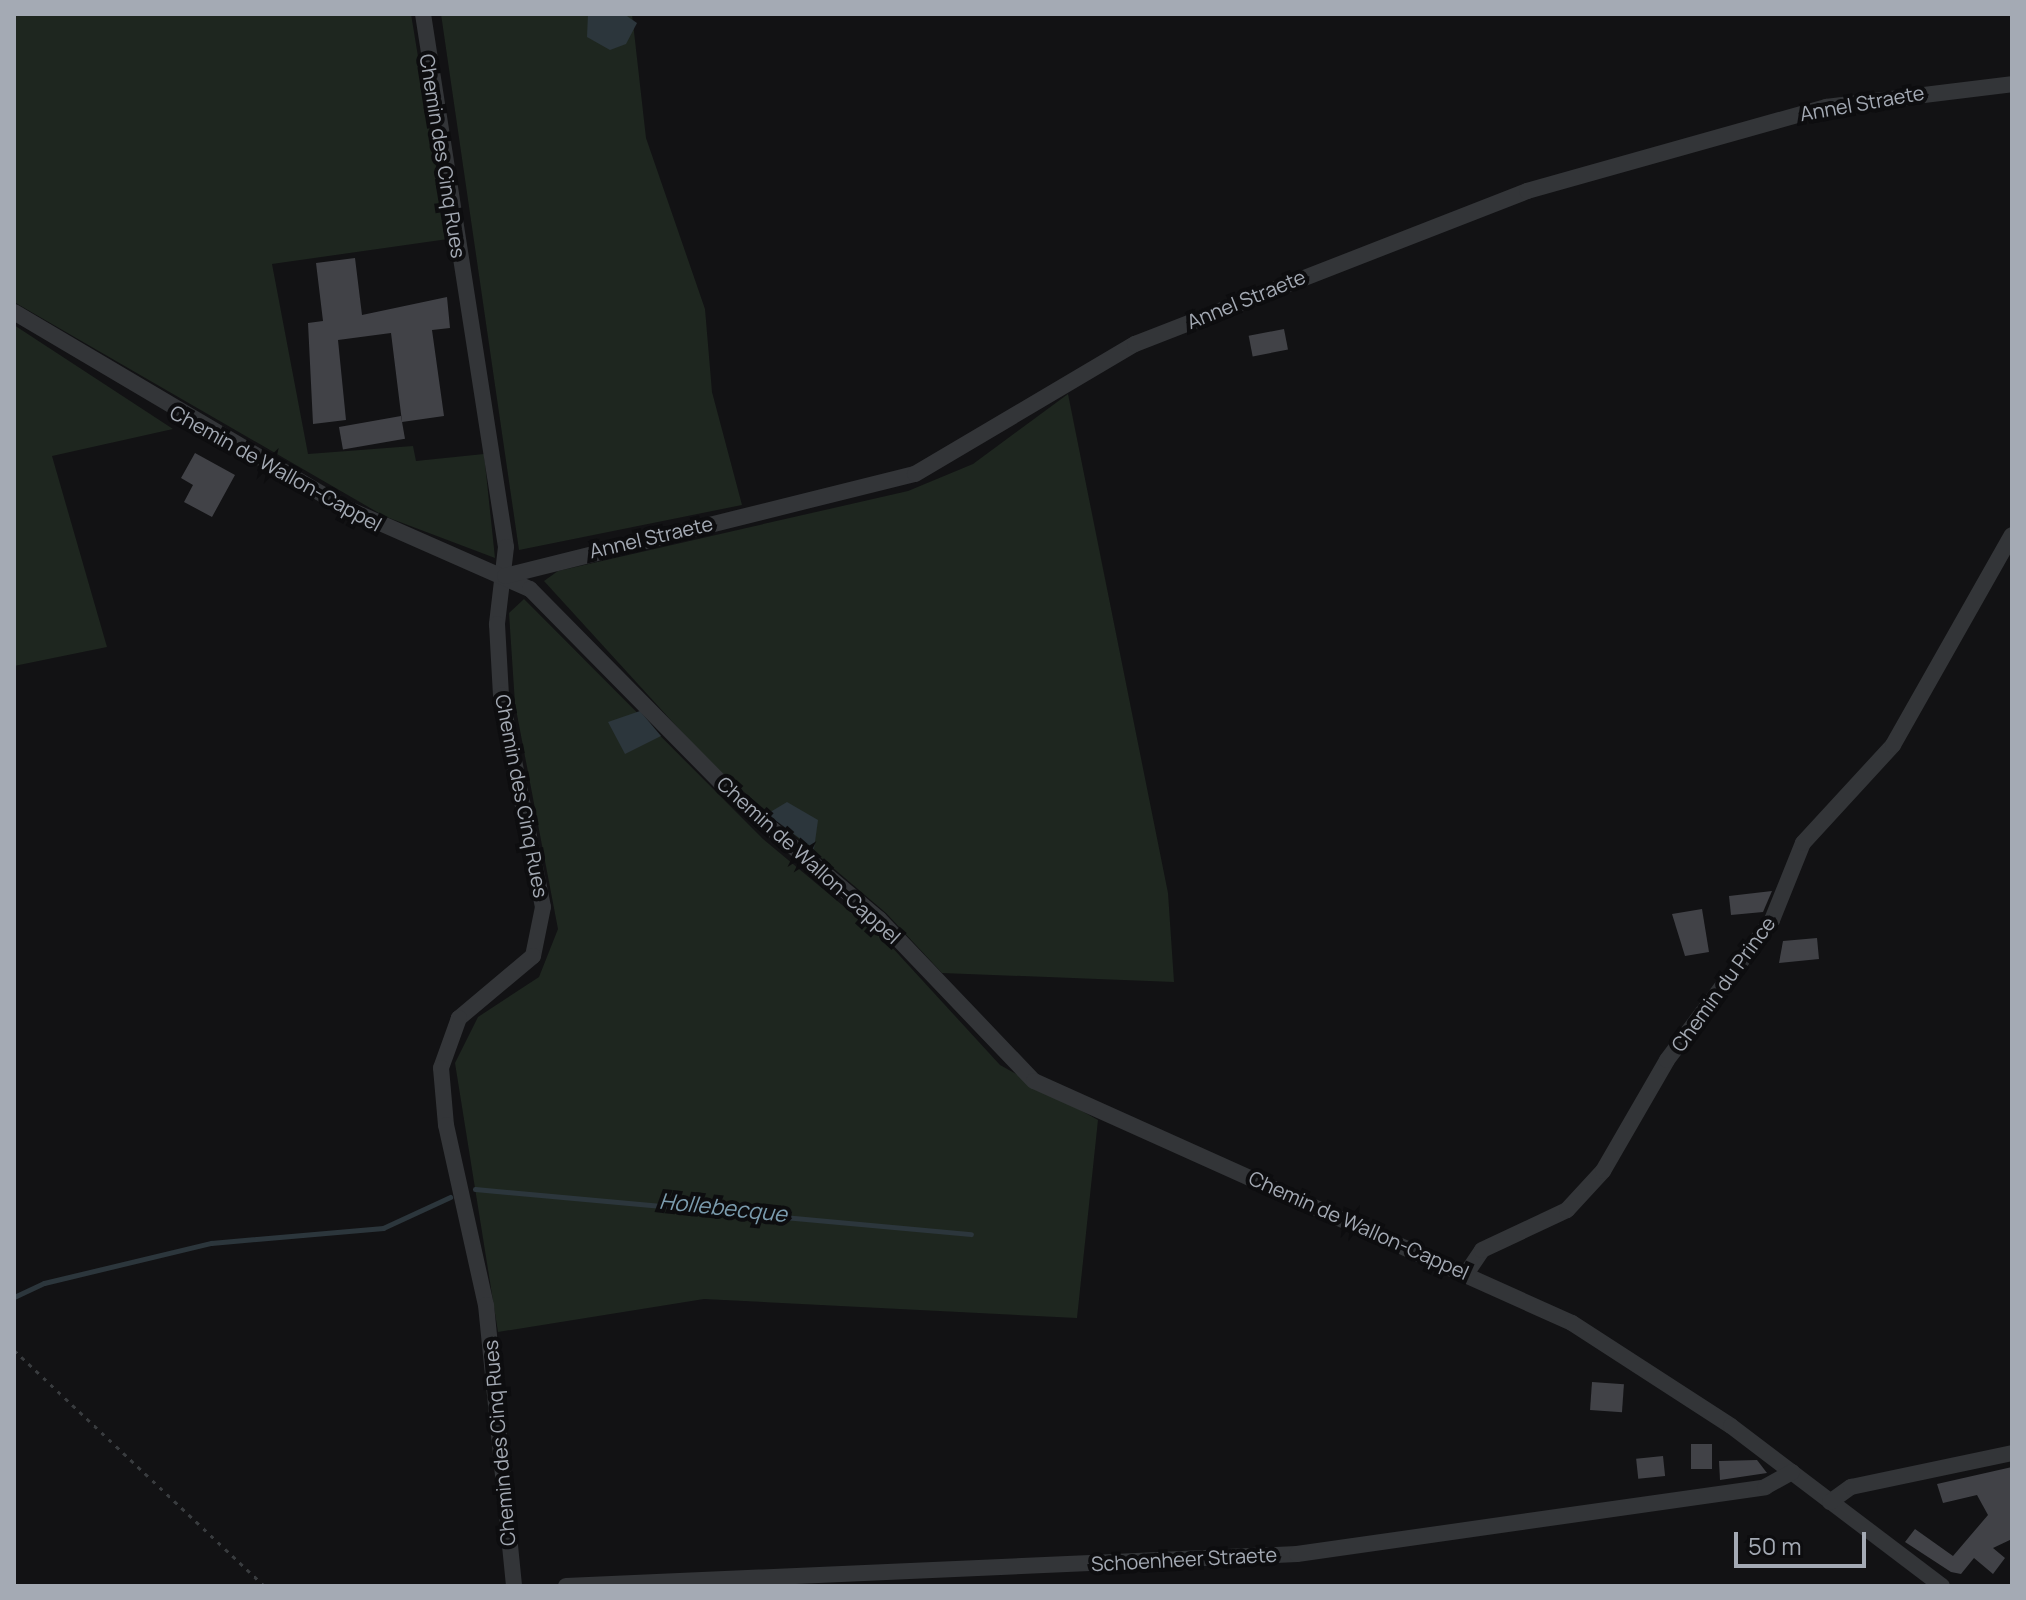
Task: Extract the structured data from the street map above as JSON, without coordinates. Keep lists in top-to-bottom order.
{
  "streets": {
    "street": [
      "Annel Straete",
      "Chemin des Cinq Rues",
      "Chemin de Wallon-Cappel",
      "Chemin du Prince",
      "Schoenheer Straete"
    ]
  },
  "crossings": [
    ["Annel Straete", "Chemin des Cinq Rues"],
    ["Annel Straete", "Chemin de Wallon-Cappel"],
    ["Chemin des Cinq Rues", "Chemin de Wallon-Cappel"],
    ["Chemin de Wallon-Cappel", "Chemin du Prince"],
    ["Chemin de Wallon-Cappel", "Schoenheer Straete"]
  ],
  "water": ["Hollebecque"],
  "scale_bar": "50 m"
}
